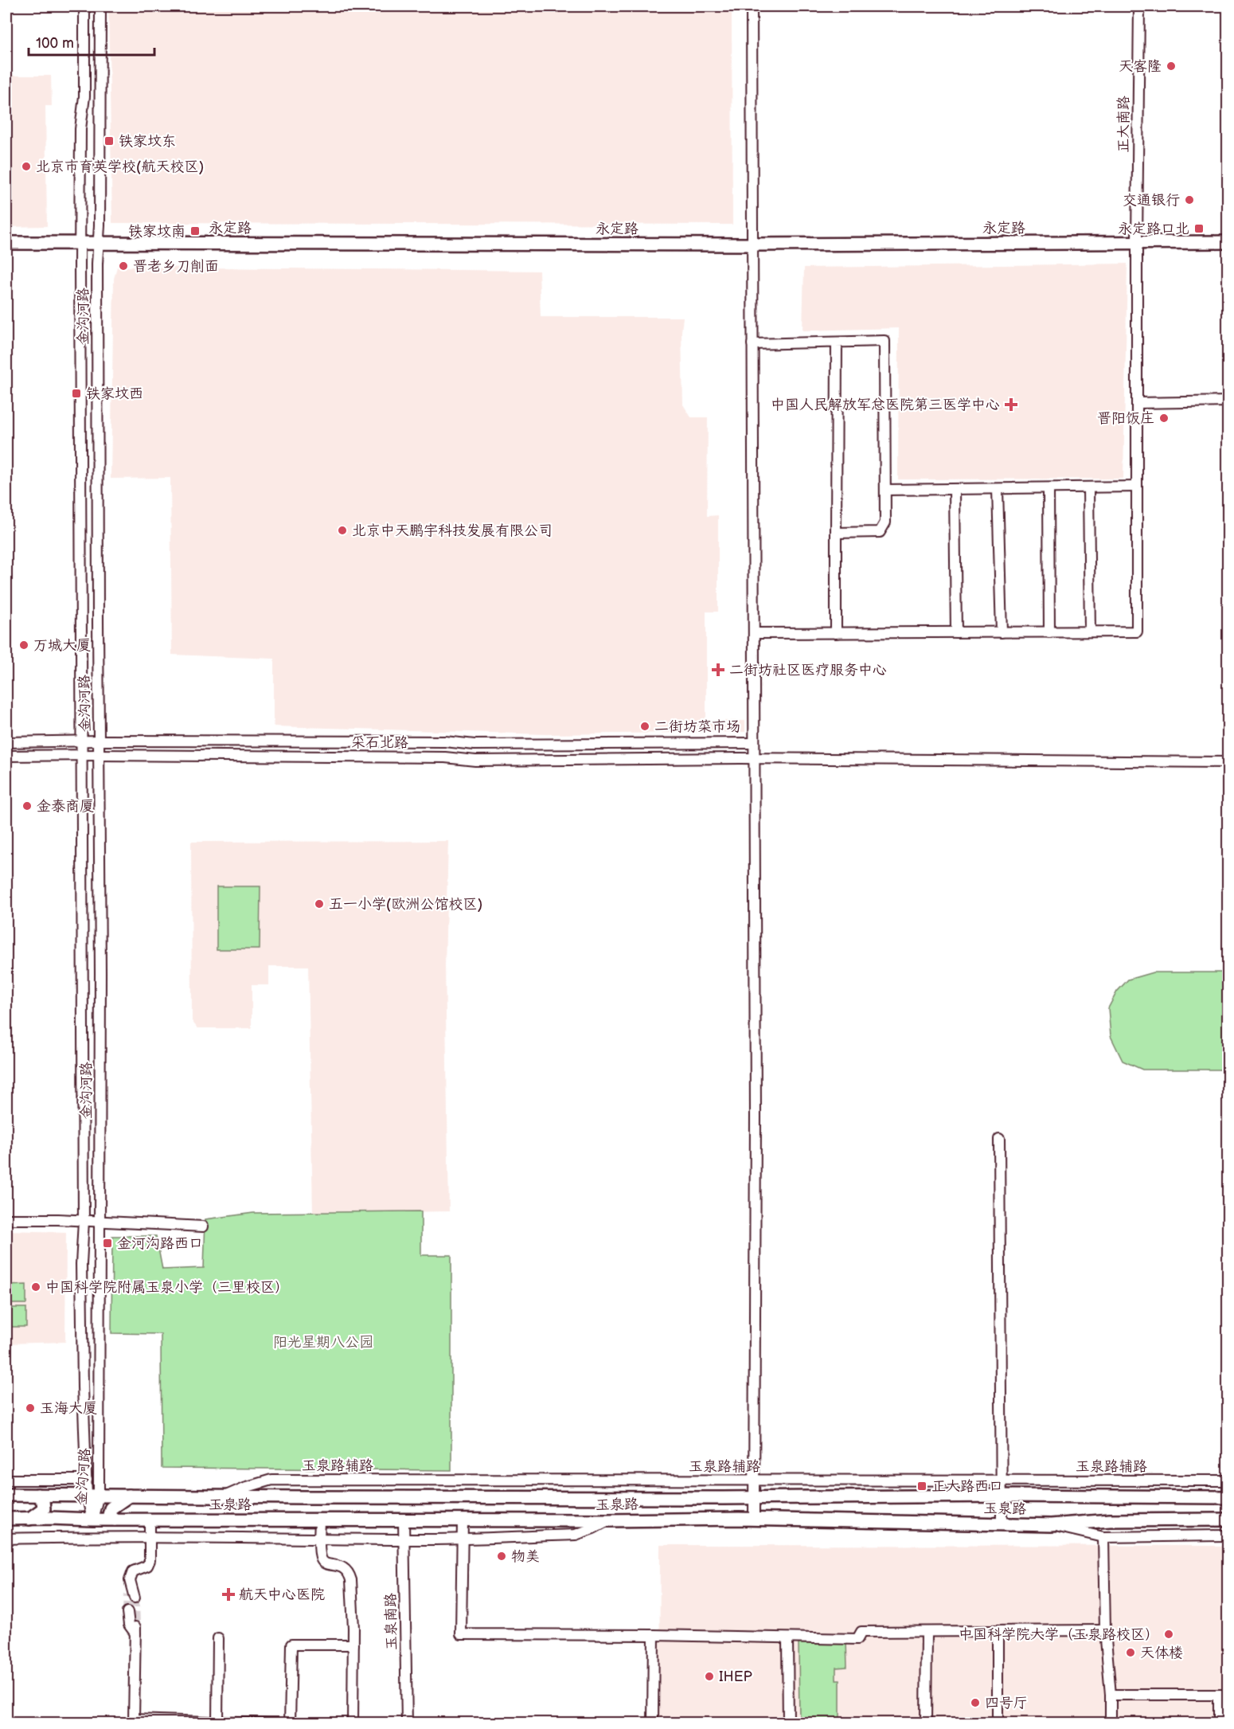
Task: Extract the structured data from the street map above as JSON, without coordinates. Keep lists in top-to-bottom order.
{
  "streets": {
    "main road": ["永定路", "玉泉路"],
    "street": [
      "正大南路",
      "金沟河路",
      "采石北路",
      "玉泉路辅路",
      "玉泉南路"
    ]
  },
  "crossings": [
    ["正大南路", "永定路"],
    ["永定路", "金沟河路"],
    ["金沟河路", "采石北路"],
    ["金沟河路", "玉泉路"],
    ["玉泉路辅路", "玉泉路"],
    ["玉泉路", "玉泉南路"]
  ],
  "parks": ["阳光星期八公园"],
  "places": {
    "other": [
      "天客隆",
      "北京市育英学校(航天校区)",
      "交通银行",
      "晋老乡刀削面",
      "晋阳饭庄",
      "北京中天鹏宇科技发展有限公司",
      "万城大厦",
      "二街坊菜市场",
      "金泰商厦",
      "五一小学(欧洲公馆校区)",
      "中国科学院附属玉泉小学（三里校区）",
      "玉海大厦",
      "物美",
      "中国科学院大学（玉泉路校区）",
      "天体楼",
      "IHEP",
      "四号厅"
    ],
    "transit": [
      "铁家坟东",
      "永定路口北",
      "铁家坟南",
      "铁家坟西",
      "金河沟路西口",
      "正大路西口"
    ],
    "health": ["中国人民解放军总医院第三医学中心", "二街坊社区医疗服务中心", "航天中心医院"]
  },
  "scale_bar": "100 m"
}
